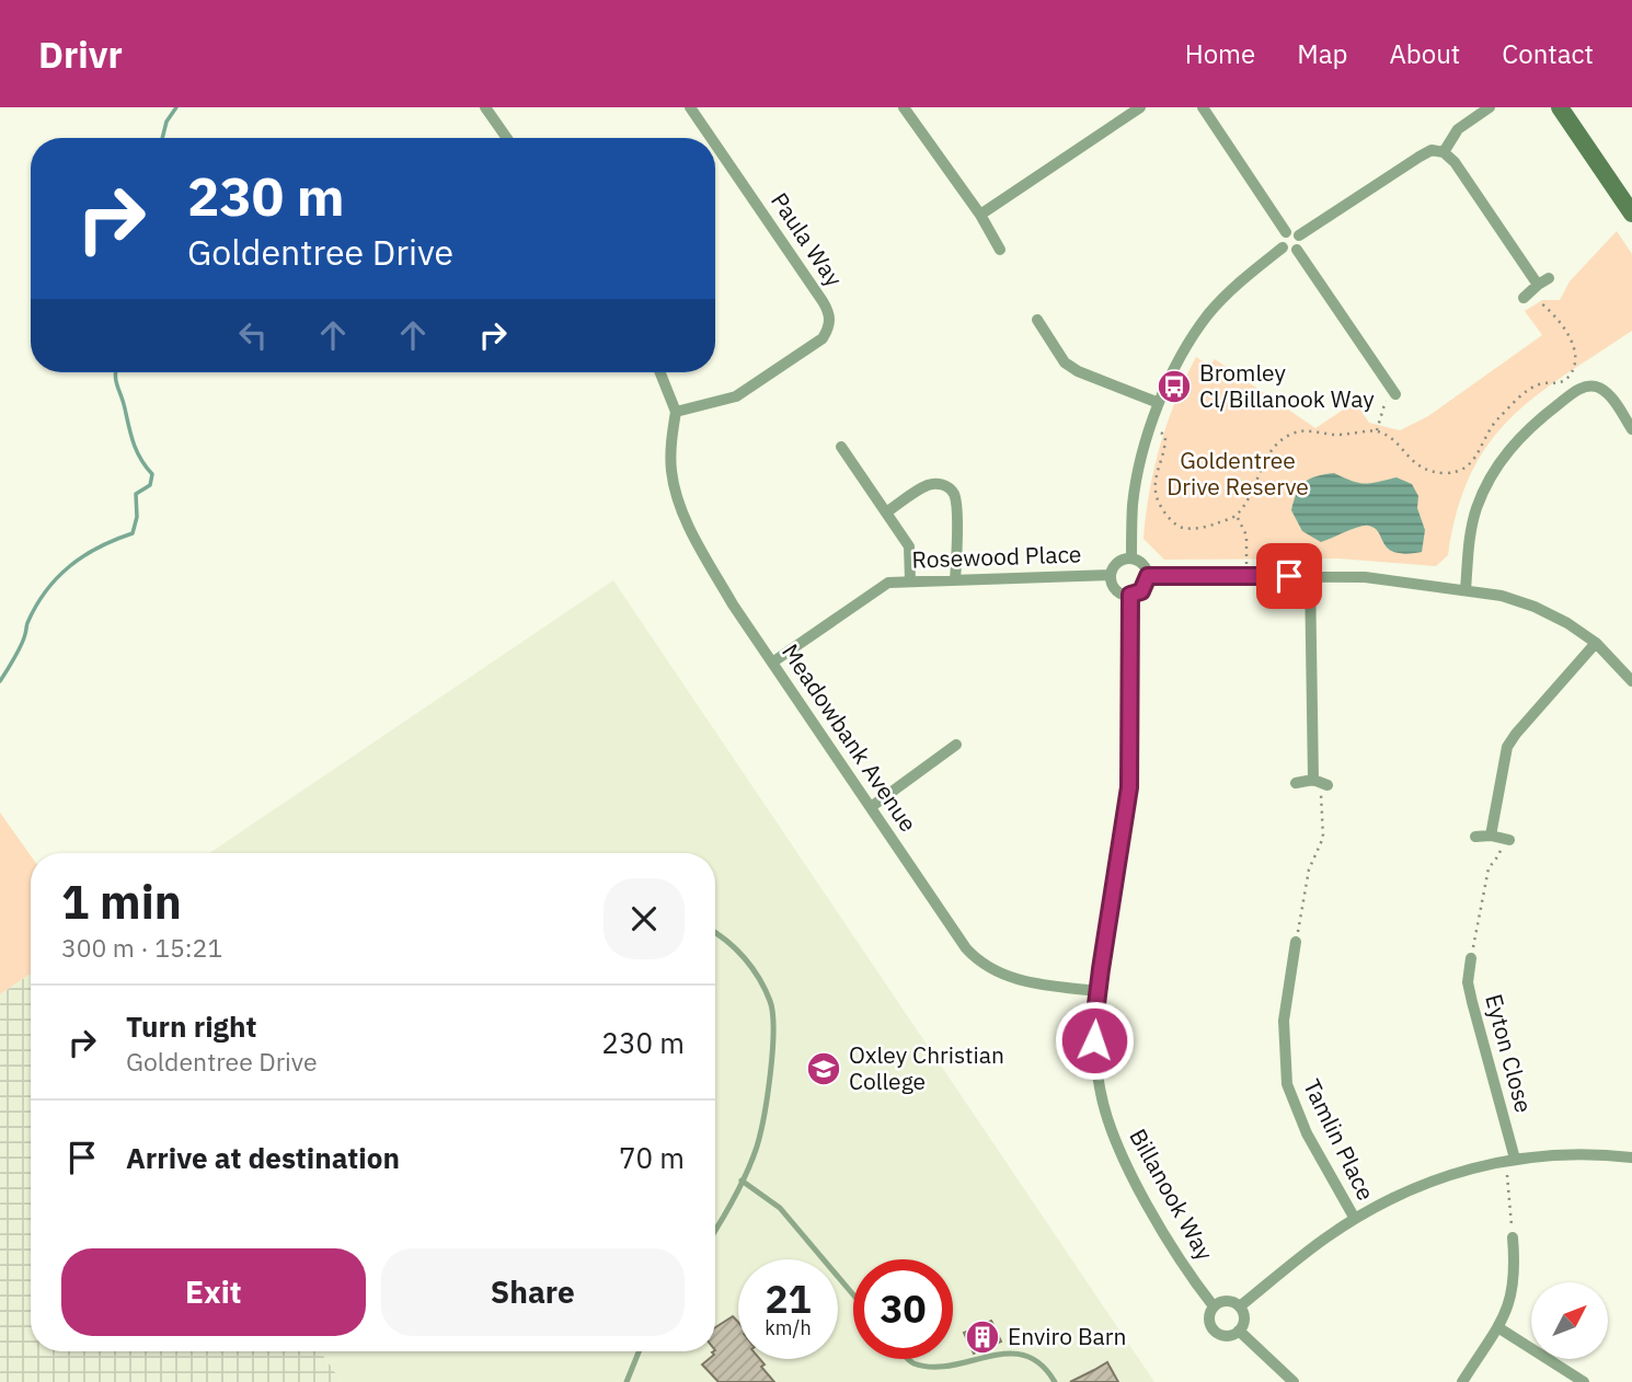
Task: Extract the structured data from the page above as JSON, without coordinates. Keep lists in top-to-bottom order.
{
  "streets": {
    "street": [
      "Paula Way",
      "Rosewood Place",
      "Meadowbank Avenue",
      "Eyton Close",
      "Tamlin Place",
      "Billanook Way"
    ]
  },
  "crossings": [
    ["Paula Way", "Meadowbank Avenue"],
    ["Rosewood Place", "Meadowbank Avenue"],
    ["Rosewood Place", "Billanook Way"],
    ["Meadowbank Avenue", "Billanook Way"]
  ],
  "parks": ["Goldentree Drive Reserve"],
  "places": {
    "bus stop": ["Bromley Cl/Billanook Way"],
    "school or university": ["Oxley Christian College"],
    "building": ["Enviro Barn"]
  },
  "north": "top right",
  "page": {
    "header": "Drivr",
    "nav": [
      "Home",
      "Map",
      "About",
      "Contact"
    ],
    "turn": ["230 m", "Goldentree Drive"],
    "heading": ["1 min", "300 m · 15:21"],
    "list": [
      {
        "name": "Turn right",
        "note": "Goldentree Drive",
        "value": "230 m"
      },
      {
        "name": "Arrive at destination",
        "value": "70 m"
      }
    ],
    "buttons": ["Exit", "Share"],
    "speed": "21 km/h",
    "limit": "30"
  }
}
